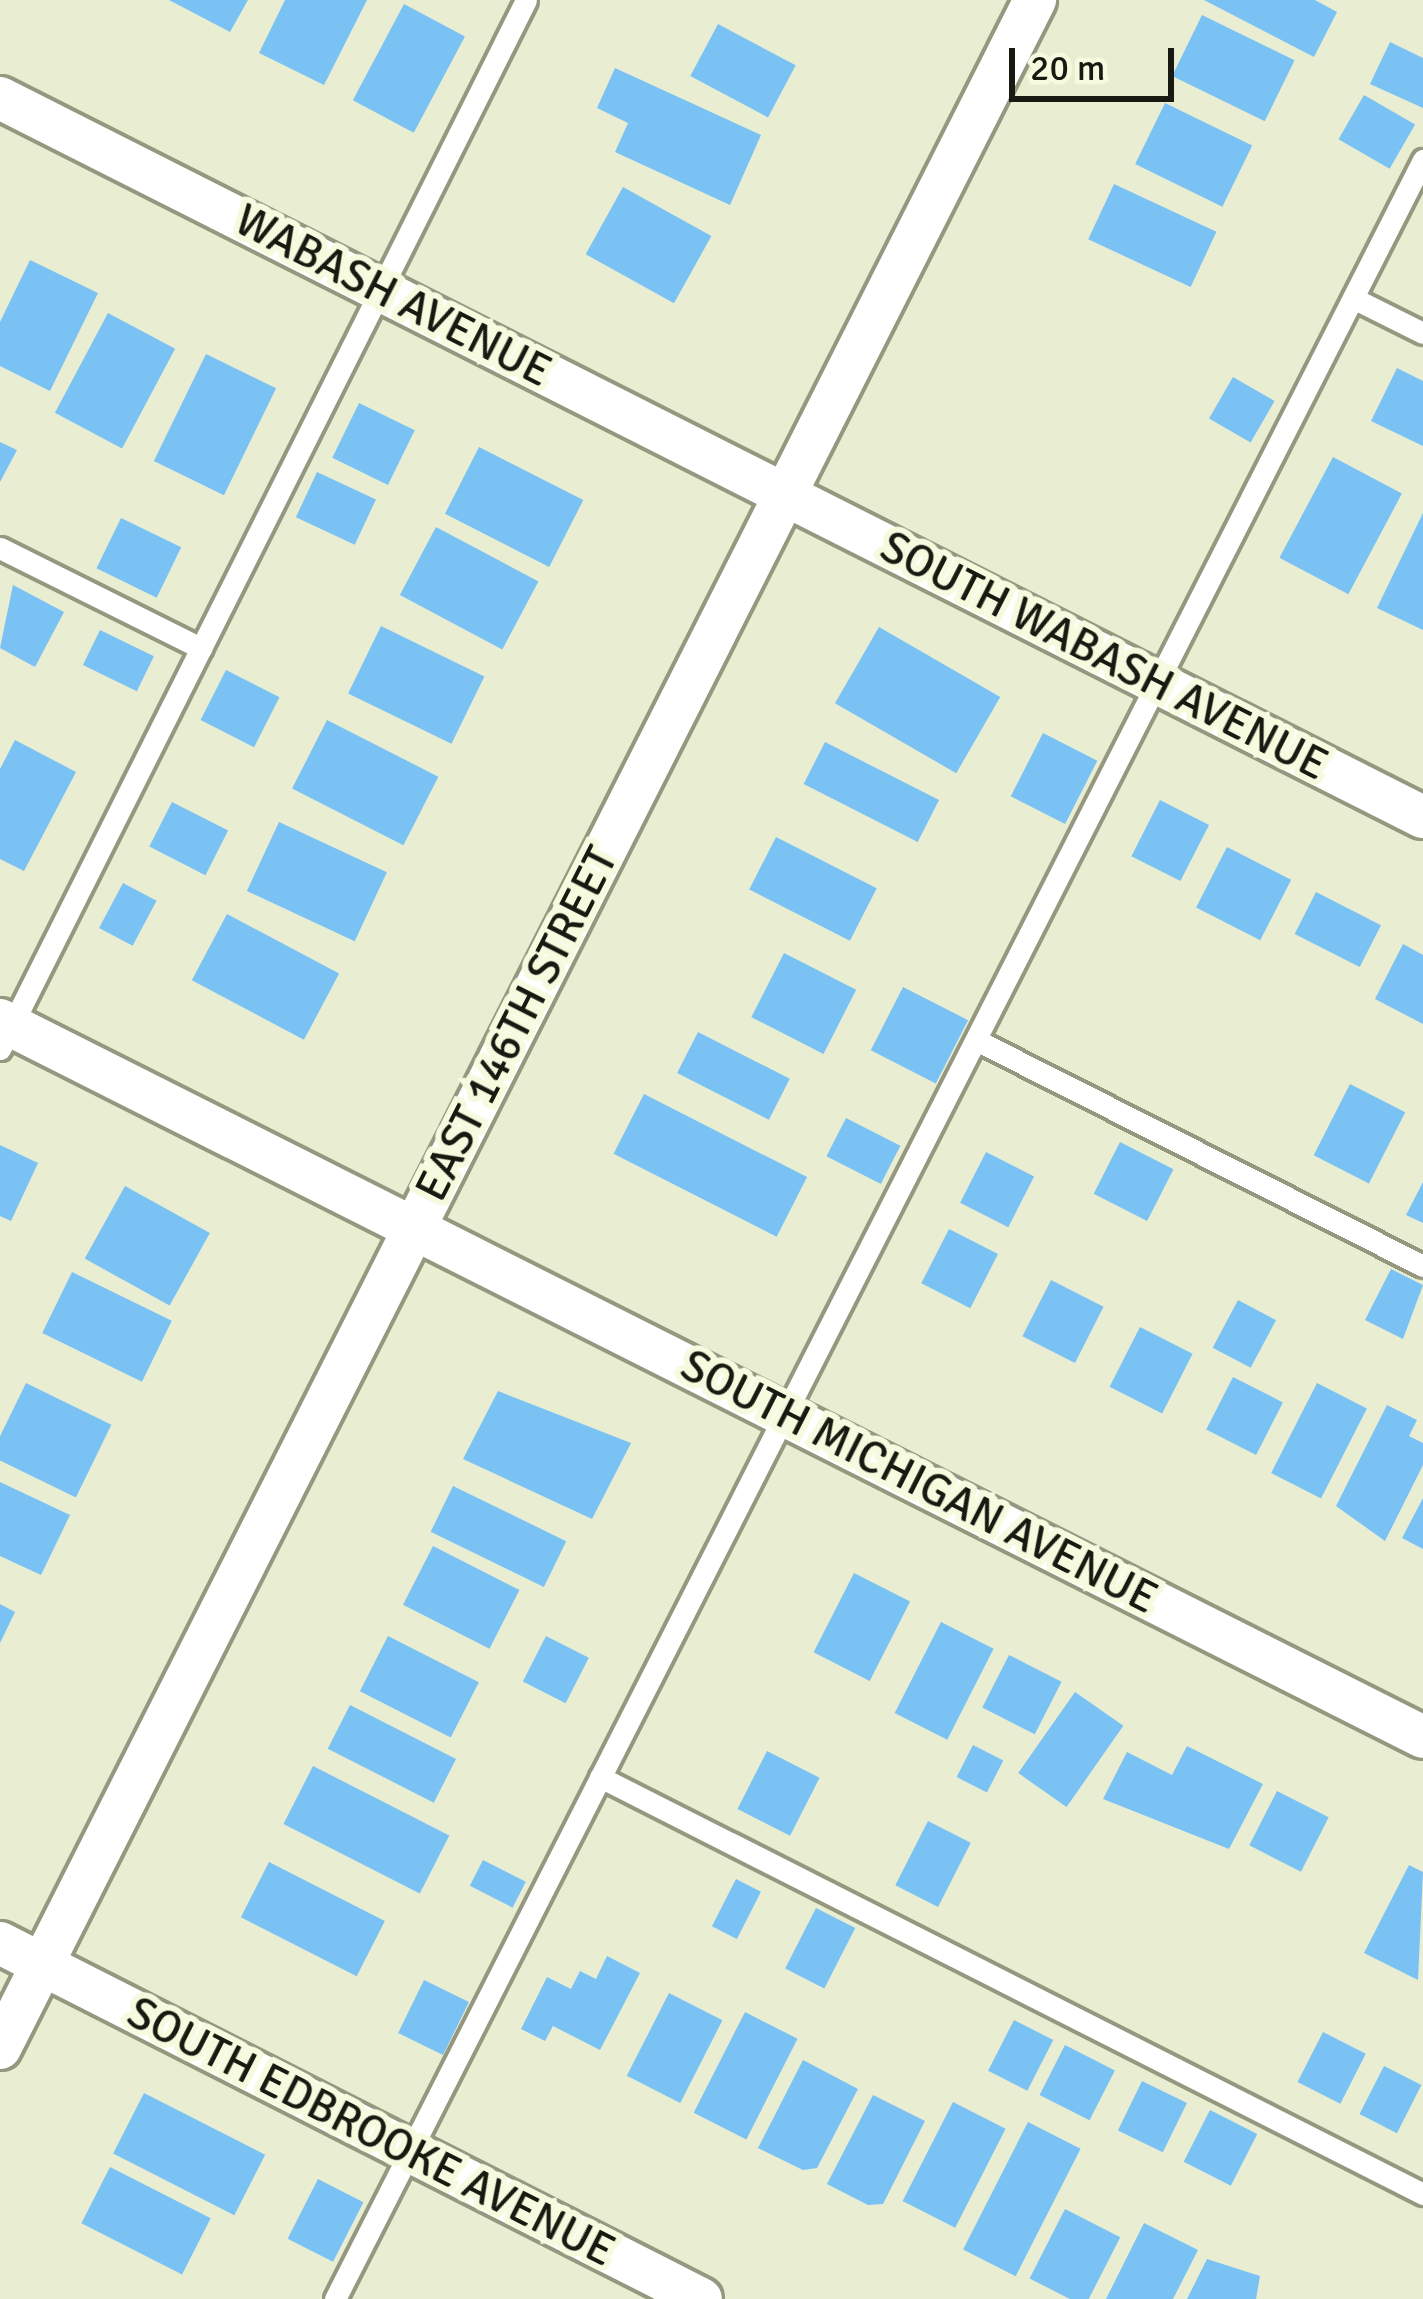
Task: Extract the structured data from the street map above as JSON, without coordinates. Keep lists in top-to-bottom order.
{
  "streets": {
    "street": [
      "WABASH AVENUE",
      "SOUTH WABASH AVENUE",
      "EAST 146TH STREET",
      "SOUTH MICHIGAN AVENUE",
      "SOUTH EDBROOKE AVENUE"
    ]
  },
  "crossings": [
    ["WABASH AVENUE", "SOUTH WABASH AVENUE"],
    ["WABASH AVENUE", "EAST 146TH STREET"],
    ["SOUTH WABASH AVENUE", "EAST 146TH STREET"],
    ["EAST 146TH STREET", "SOUTH MICHIGAN AVENUE"],
    ["EAST 146TH STREET", "SOUTH EDBROOKE AVENUE"]
  ],
  "scale_bar": "20 m"
}
